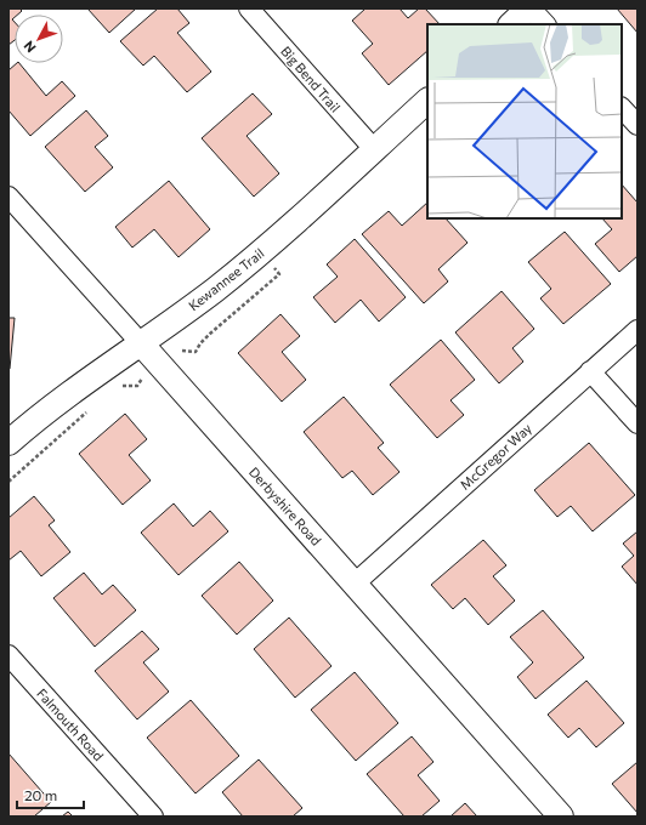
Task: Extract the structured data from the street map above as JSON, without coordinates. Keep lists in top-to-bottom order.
{
  "streets": {
    "street": [
      "Big Bend Trail",
      "Kewannee Trail",
      "McGregor Way",
      "Derbyshire Road",
      "Falmouth Road"
    ]
  },
  "crossings": [
    ["Big Bend Trail", "Kewannee Trail"],
    ["Kewannee Trail", "Derbyshire Road"],
    ["McGregor Way", "Derbyshire Road"]
  ],
  "scale_bar": "20 m",
  "north": "bottom left"
}
